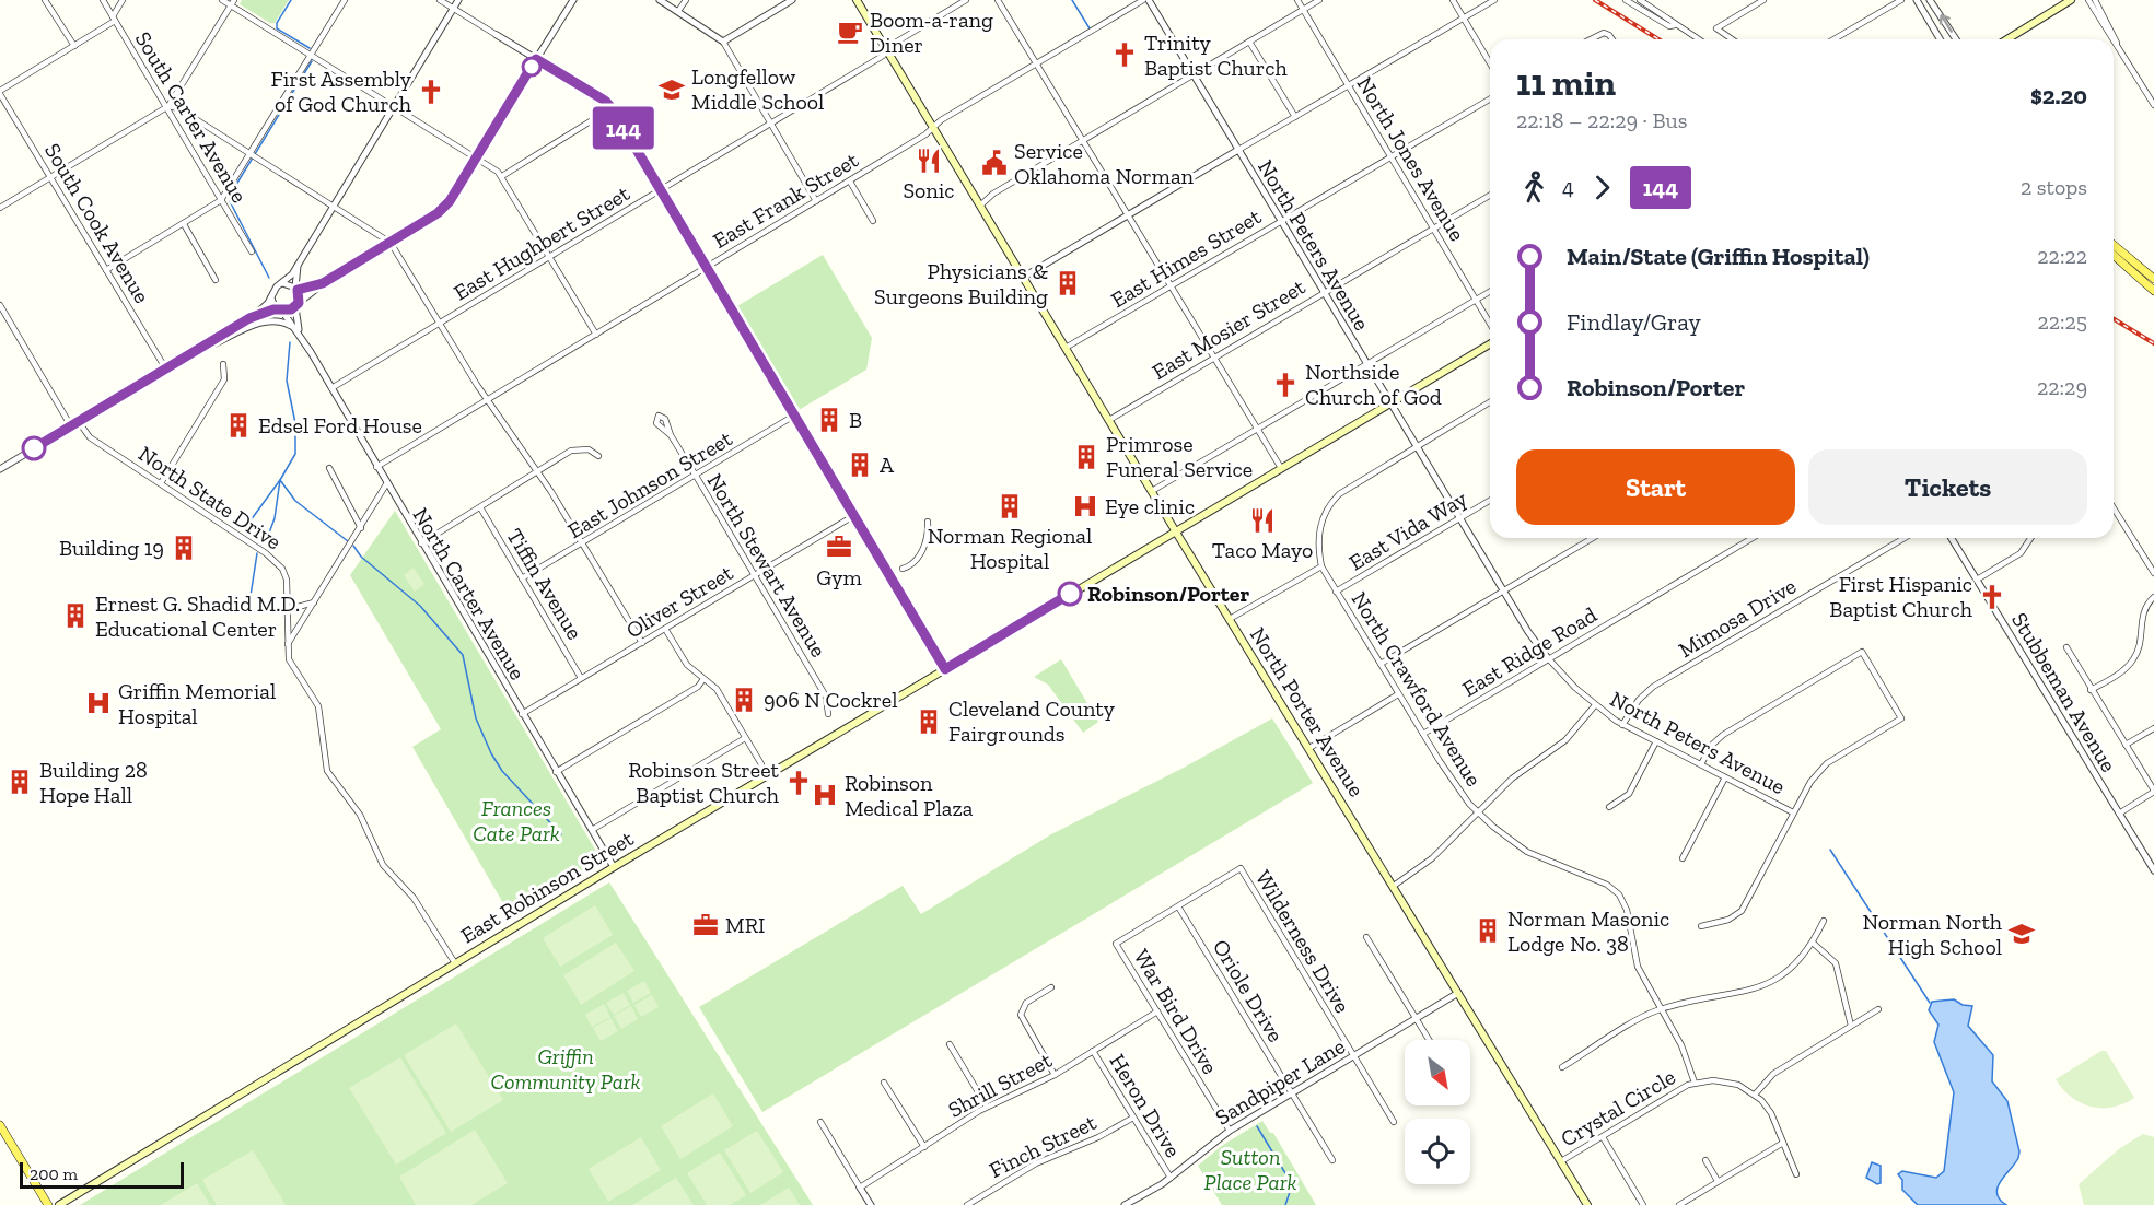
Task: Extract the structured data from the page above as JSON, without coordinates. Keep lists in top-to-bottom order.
{
  "streets": {
    "main road": ["North Porter Avenue", "East Robinson Street"],
    "street": [
      "South Carter Avenue",
      "North Jones Avenue",
      "East Frank Street",
      "South Cook Avenue",
      "East Hughbert Street",
      "North Peters Avenue",
      "East Himes Street",
      "East Mosier Street",
      "East Johnson Street",
      "North State Drive",
      "East Vida Way",
      "North Stewart Avenue",
      "Tiffin Avenue",
      "North Carter Avenue",
      "Oliver Street",
      "Mimosa Drive",
      "East Ridge Road",
      "North Crawford Avenue",
      "Stubbeman Avenue",
      "Wilderness Drive",
      "Oriole Drive",
      "War Bird Drive",
      "Sandpiper Lane",
      "Shrill Street",
      "Heron Drive",
      "Crystal Circle",
      "Finch Street"
    ]
  },
  "crossings": [
    ["North Jones Avenue", "East Himes Street"],
    ["North Jones Avenue", "East Mosier Street"],
    ["East Frank Street", "North Carter Avenue"],
    ["East Frank Street", "North Porter Avenue"],
    ["East Hughbert Street", "North Carter Avenue"],
    ["East Hughbert Street", "North Porter Avenue"],
    ["North Peters Avenue", "East Himes Street"],
    ["North Peters Avenue", "East Mosier Street"],
    ["North Peters Avenue", "East Vida Way"],
    ["North Peters Avenue", "Mimosa Drive"],
    ["North Peters Avenue", "East Ridge Road"],
    ["North Peters Avenue", "East Robinson Street"],
    ["East Himes Street", "North Porter Avenue"],
    ["East Mosier Street", "North Porter Avenue"],
    ["East Johnson Street", "North Stewart Avenue"],
    ["East Johnson Street", "Tiffin Avenue"],
    ["North State Drive", "East Robinson Street"],
    ["East Vida Way", "North Crawford Avenue"],
    ["North Stewart Avenue", "Oliver Street"],
    ["Tiffin Avenue", "Oliver Street"],
    ["North Carter Avenue", "Oliver Street"],
    ["North Carter Avenue", "East Robinson Street"],
    ["East Ridge Road", "North Crawford Avenue"],
    ["North Crawford Avenue", "Crystal Circle"],
    ["North Porter Avenue", "East Robinson Street"],
    ["North Porter Avenue", "Sandpiper Lane"],
    ["North Porter Avenue", "Crystal Circle"],
    ["Wilderness Drive", "Oriole Drive"],
    ["Wilderness Drive", "War Bird Drive"],
    ["Wilderness Drive", "Sandpiper Lane"],
    ["Oriole Drive", "Sandpiper Lane"],
    ["War Bird Drive", "Sandpiper Lane"],
    ["War Bird Drive", "Shrill Street"],
    ["Sandpiper Lane", "Heron Drive"],
    ["Shrill Street", "Heron Drive"],
    ["Heron Drive", "Finch Street"]
  ],
  "parks": ["Frances Cate Park", "Griffin Community Park", "Sutton Place Park"],
  "places": {
    "cafe": ["Boom-a-rang Diner"],
    "church": [
      "Trinity Baptist Church",
      "First Assembly of God Church",
      "Northside Church of God",
      "First Hispanic Baptist Church",
      "Robinson Street Baptist Church"
    ],
    "school or university": ["Longfellow Middle School", "Norman North High School"],
    "restaurant": ["Sonic", "Taco Mayo"],
    "public building": ["Service Oklahoma Norman"],
    "building": [
      "Physicians & Surgeons Building",
      "B",
      "Edsel Ford House",
      "Primrose Funeral Service",
      "A",
      "Norman Regional Hospital",
      "Building 19",
      "Ernest G. Shadid M.D. Educational Center",
      "906 N Cockrel",
      "Cleveland County Fairgrounds",
      "Building 28 Hope Hall",
      "Norman Masonic Lodge No. 38"
    ],
    "hospital": ["Eye clinic", "Griffin Memorial Hospital", "Robinson Medical Plaza"],
    "office": ["Gym", "MRI"],
    "other": ["Robinson/Porter"]
  },
  "lines": ["bus line 144"],
  "scale_bar": "200 m",
  "north": "bottom right",
  "page": {
    "on_map": "144",
    "heading": ["11 min", "22:18 – 22:29 · Bus", "$2.20"],
    "legs": ["4", "144", "2 stops"],
    "list": [
      {
        "name": "Main/State (Griffin Hospital)",
        "value": "22:22"
      },
      {
        "name": "Findlay/Gray",
        "value": "22:25"
      },
      {
        "name": "Robinson/Porter",
        "value": "22:29"
      }
    ],
    "buttons": ["Start", "Tickets"],
    "scale": "200 m"
  }
}
